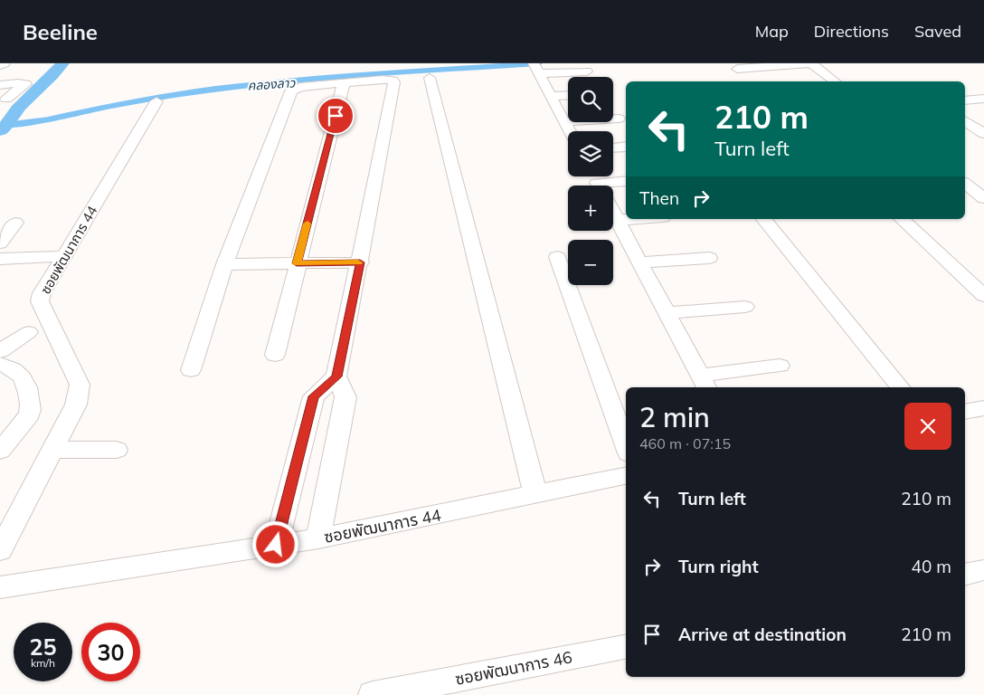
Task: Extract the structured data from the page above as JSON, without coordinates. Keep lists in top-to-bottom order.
{
  "streets": {
    "street": ["ซอยพัฒนาการ 44", "ซอยพัฒนาการ 46"]
  },
  "water": ["คลองลาว"],
  "page": {
    "header": "Beeline",
    "nav": ["Map", "Directions", "Saved"],
    "map_buttons": ["+", "−"],
    "turn": ["210 m", "Turn left"],
    "then": "Then",
    "heading": ["2 min", "460 m · 07:15"],
    "list": [
      {
        "name": "Turn left",
        "value": "210 m"
      },
      {
        "name": "Turn right",
        "value": "40 m"
      },
      {
        "name": "Arrive at destination",
        "value": "210 m"
      }
    ],
    "speed": "25 km/h",
    "limit": "30"
  }
}
